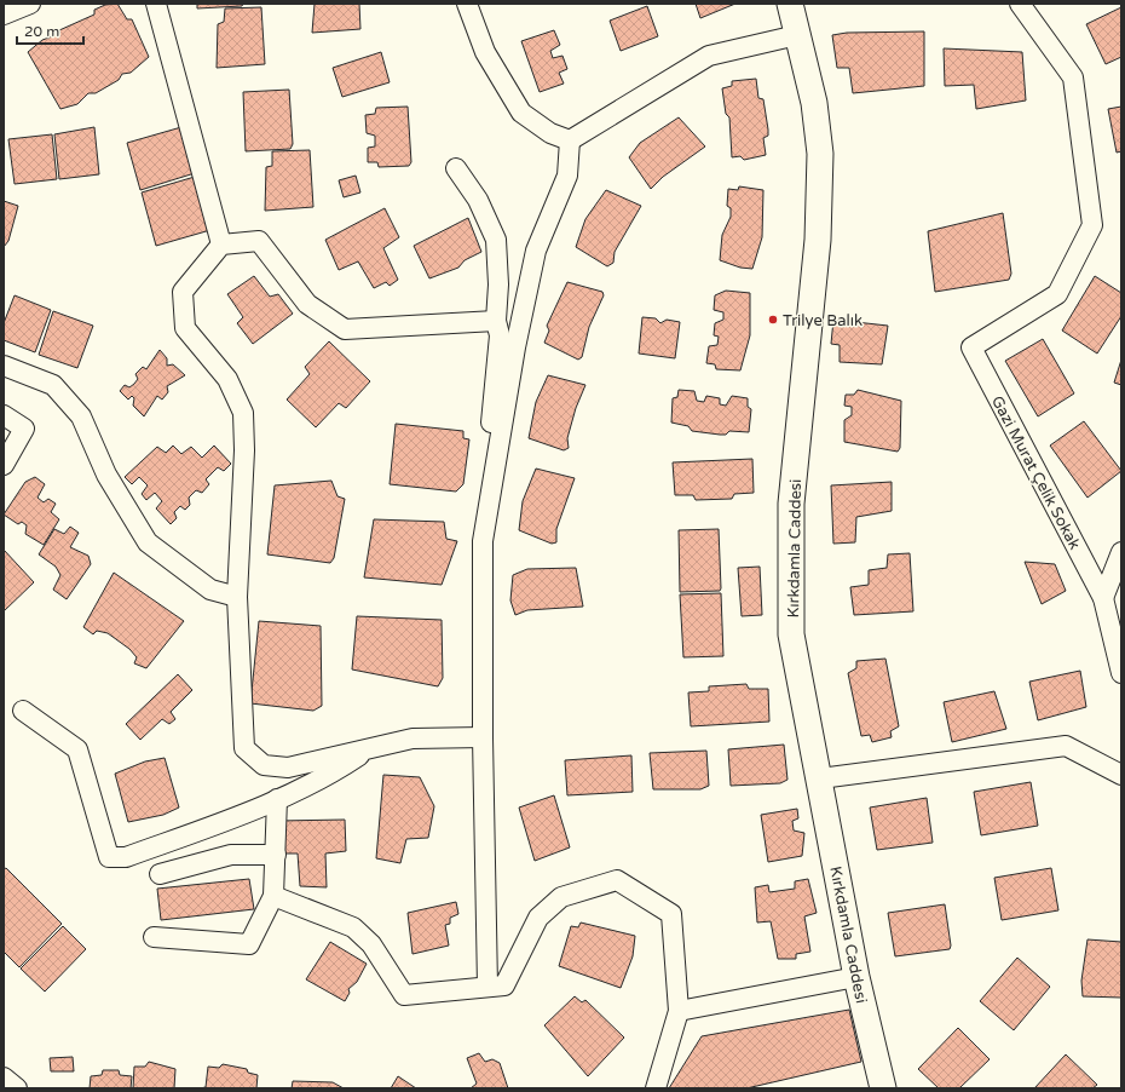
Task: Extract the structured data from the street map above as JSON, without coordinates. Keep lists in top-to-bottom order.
{
  "streets": {
    "street": ["Gazi Murat Çelik Sokak", "Kırkdamla Caddesi"]
  },
  "places": ["Trilye Balık"],
  "scale_bar": "20 m"
}
